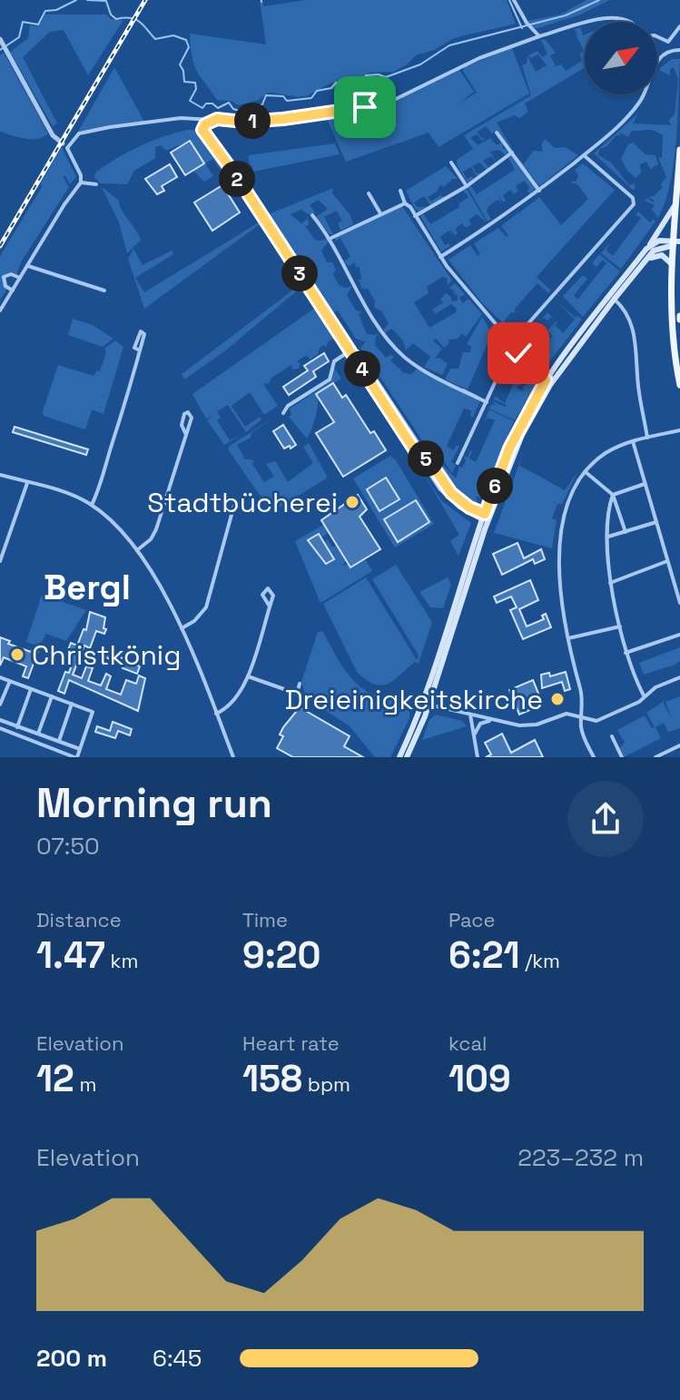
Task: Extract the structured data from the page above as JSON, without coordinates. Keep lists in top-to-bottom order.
{
  "districts": ["Bergl"],
  "places": ["Stadtbücherei", "Christkönig", "Dreieinigkeitskirche"],
  "north": "top right",
  "page": {
    "pins": [
      "1",
      "2",
      "3",
      "4",
      "5",
      "6"
    ],
    "heading": ["Morning run", "07:50"],
    "stats": [
      ["Distance", "1.47 km"],
      ["Time", "9:20"],
      ["Pace", "6:21 /km"],
      ["Elevation", "12 m"],
      ["Heart rate", "158 bpm"],
      ["kcal", "109"]
    ],
    "chart": ["Elevation", "223–232 m"],
    "list": [
      {
        "name": "200 m",
        "note": "6:45"
      }
    ]
  }
}
